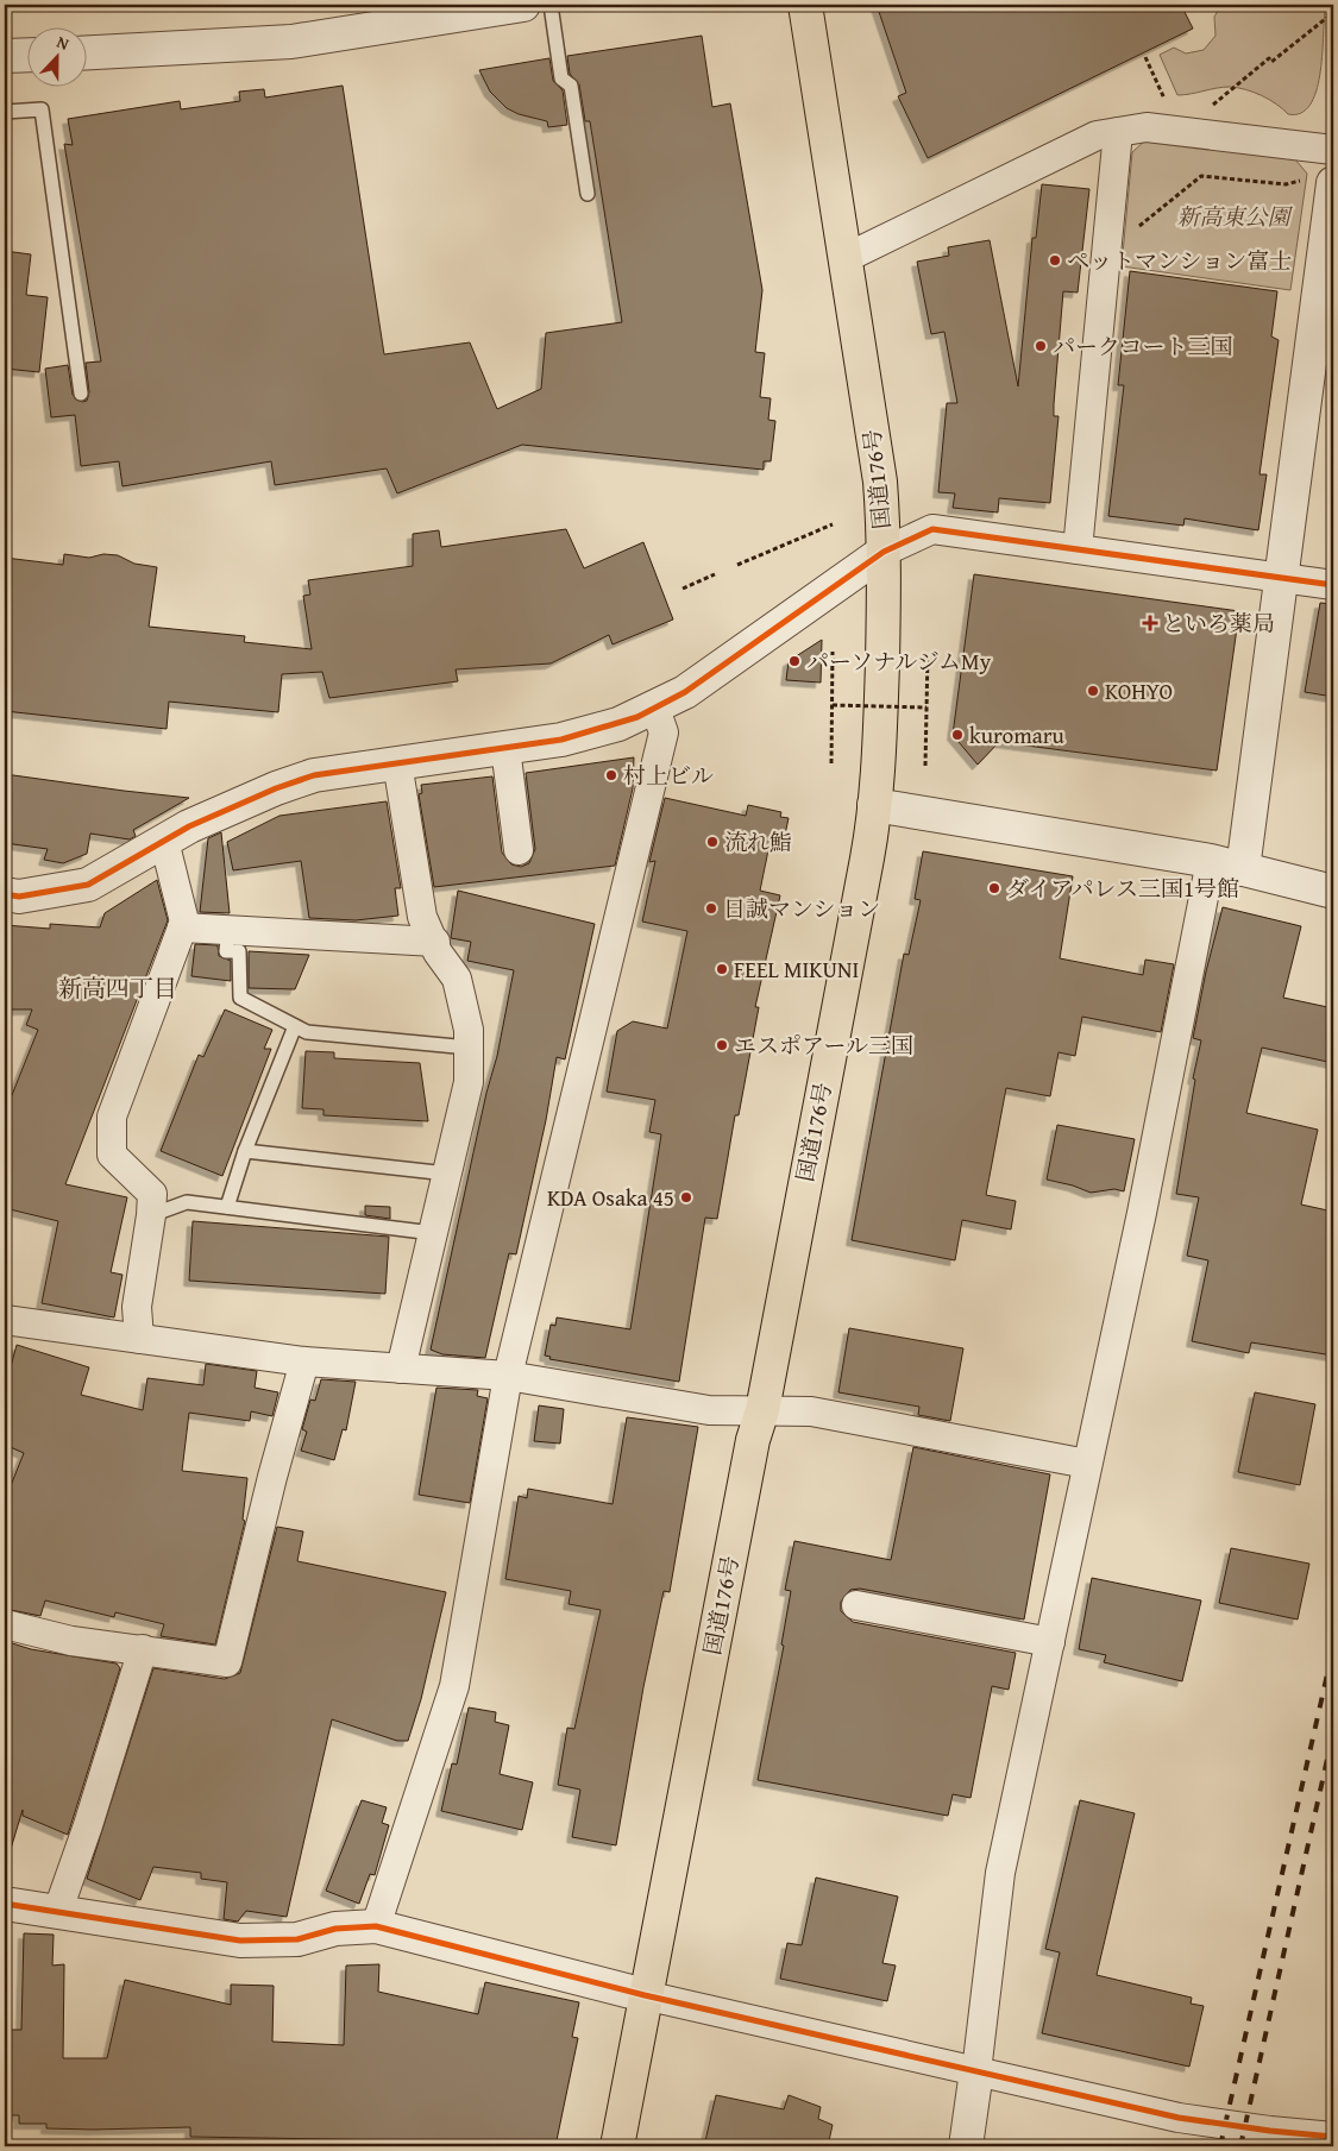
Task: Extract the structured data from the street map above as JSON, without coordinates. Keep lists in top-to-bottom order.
{
  "streets": {
    "highway": ["国道176号"]
  },
  "districts": ["新高四丁目"],
  "parks": ["新高東公園"],
  "places": {
    "other": [
      "ペットマンション富士",
      "パークコート三国",
      "パーソナルジムMy",
      "KOHYO",
      "kuromaru",
      "村上ビル",
      "流れ鮨",
      "ダイアパレス三国1号館",
      "日誠マンション",
      "FEEL MIKUNI",
      "エスポアール三国",
      "KDA Osaka 45"
    ],
    "health": ["といろ薬局"]
  },
  "north": "top"
}
